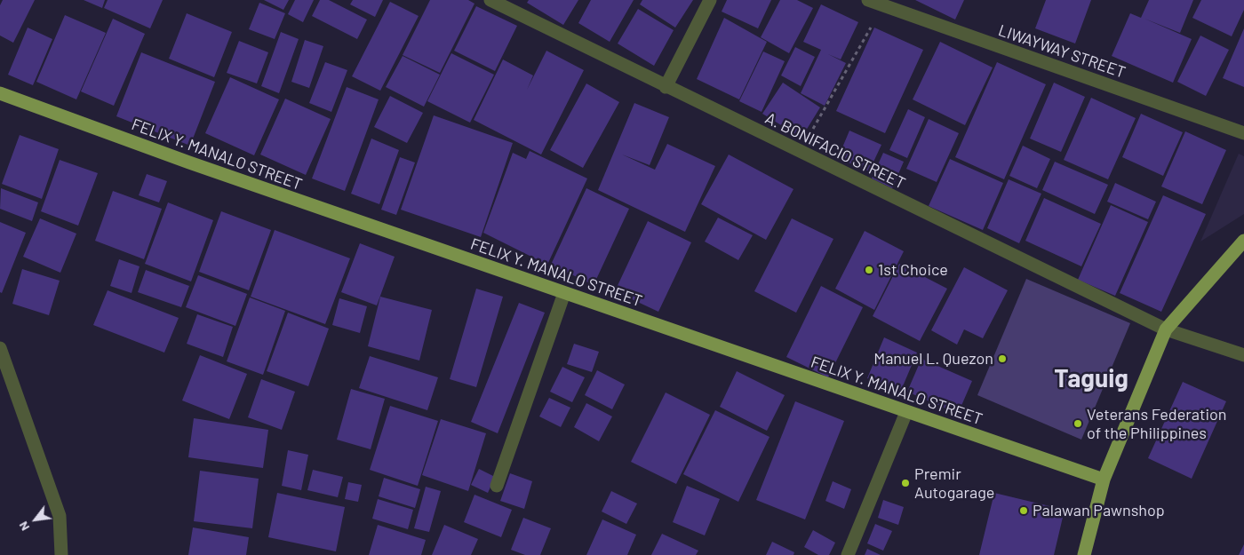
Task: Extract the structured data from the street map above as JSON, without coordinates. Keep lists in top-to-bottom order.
{
  "streets": {
    "main road": ["FELIX Y. MANALO STREET"],
    "street": ["LIWAYWAY STREET", "A. BONIFACIO STREET"]
  },
  "districts": ["Taguig"],
  "places": [
    "1st Choice",
    "Manuel L. Quezon",
    "Veterans Federation of the Philippines",
    "Premir Autogarage",
    "Palawan Pawnshop"
  ],
  "north": "bottom left"
}
